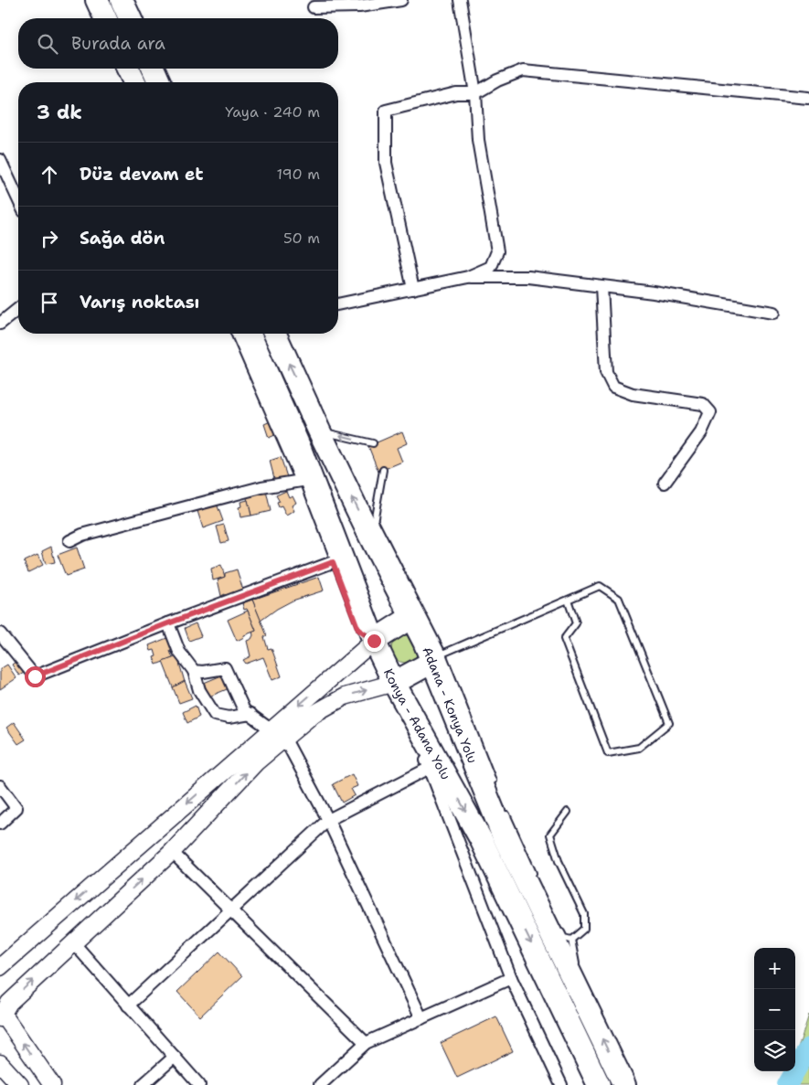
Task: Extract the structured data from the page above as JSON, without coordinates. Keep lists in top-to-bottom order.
{
  "streets": {
    "highway": ["Adana - Konya Yolu", "Konya - Adana Yolu"]
  },
  "one_way": ["Adana - Konya Yolu", "Konya - Adana Yolu"],
  "page": {
    "search": "Burada ara",
    "heading": ["3 dk", "Yaya · 240 m"],
    "list": [
      ["Düz devam et", "190 m"],
      ["Sağa dön", "50 m"],
      "Varış noktası"
    ],
    "map_buttons": ["+", "−"]
  }
}
